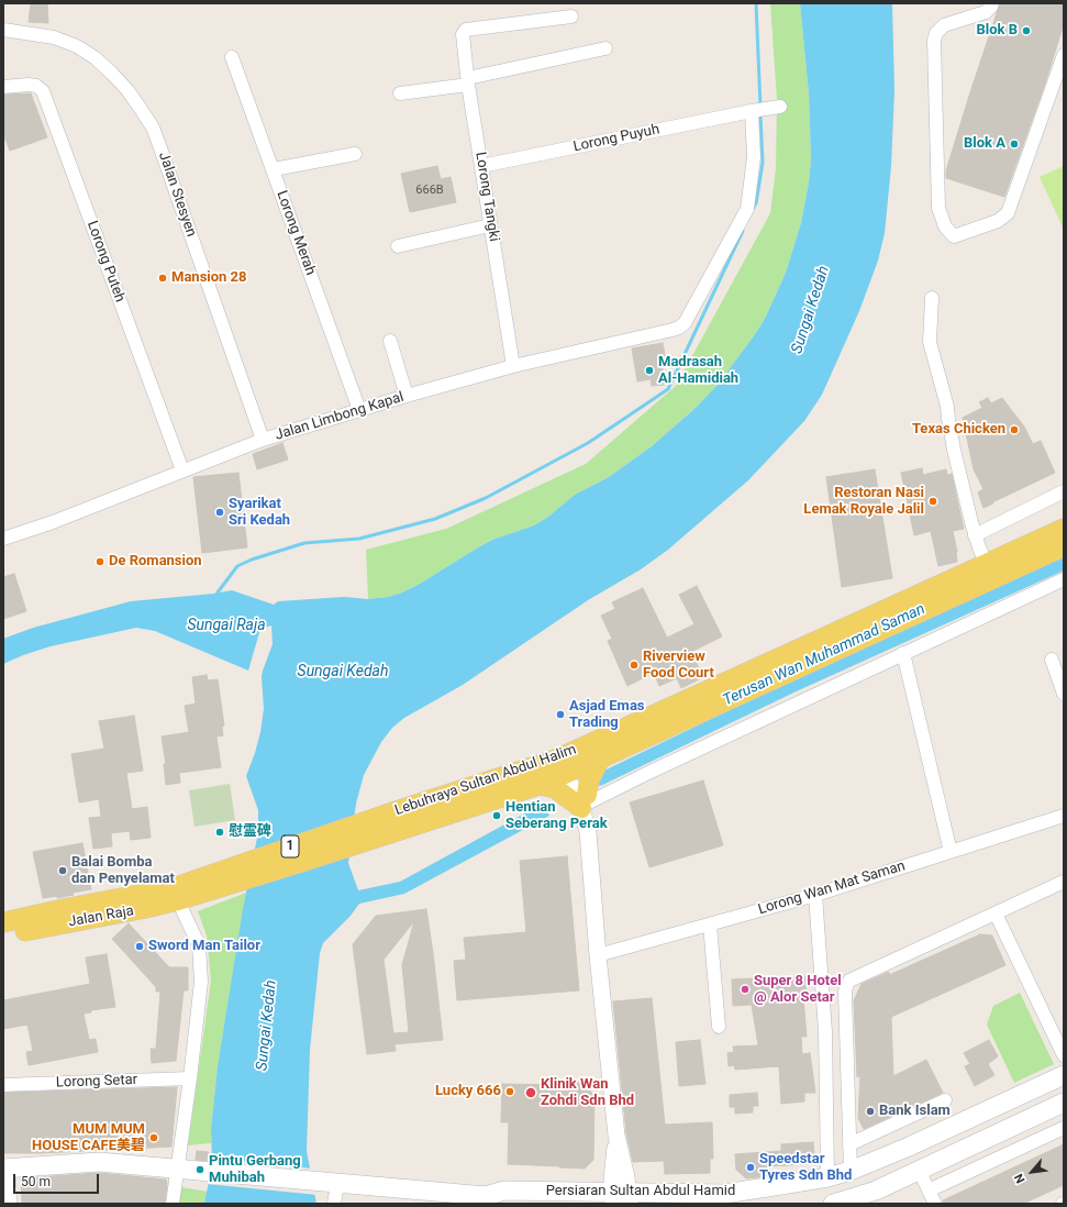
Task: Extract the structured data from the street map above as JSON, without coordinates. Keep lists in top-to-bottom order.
{
  "streets": {
    "main road": [
      "Lebuhraya Sultan Abdul Halim",
      "1",
      "Jalan Raja",
      "Persiaran Sultan Abdul Hamid"
    ],
    "street": [
      "Lorong Puyuh",
      "Jalan Stesyen",
      "Lorong Tangki",
      "Lorong Merah",
      "Lorong Puteh",
      "Jalan Limbong Kapal",
      "Lorong Wan Mat Saman",
      "Lorong Setar"
    ]
  },
  "crossings": [
    ["Lorong Puyuh", "Lorong Tangki"],
    ["Lorong Puyuh", "Jalan Limbong Kapal"],
    ["Jalan Stesyen", "Jalan Limbong Kapal"],
    ["Lorong Tangki", "Jalan Limbong Kapal"],
    ["Lorong Merah", "Jalan Limbong Kapal"],
    ["Lorong Puteh", "Jalan Limbong Kapal"],
    ["Lebuhraya Sultan Abdul Halim", "Jalan Raja"]
  ],
  "water": ["Sungai Kedah", "Sungai Raja", "Terusan Wan Muhammad Saman"],
  "places": [
    "Blok B",
    "Blok A",
    "Mansion 28",
    "Madrasah Al-Hamidiah",
    "Texas Chicken",
    "Restoran Nasi Lemak Royale Jalil",
    "Syarikat Sri Kedah",
    "De Romansion",
    "Riverview Food Court",
    "Asjad Emas Trading",
    "Hentian Seberang Perak",
    "慰霊碑",
    "Balai Bomba dan Penyelamat",
    "Sword Man Tailor",
    "Super 8 Hotel @ Alor Setar",
    "Lucky 666",
    "Klinik Wan Zohdi Sdn Bhd",
    "Bank Islam",
    "MUM MUM HOUSE CAFE美碧",
    "Speedstar Tyres Sdn Bhd",
    "Pintu Gerbang Muhibah"
  ],
  "house_numbers": ["666B"],
  "scale_bar": "50 m",
  "north": "bottom left"
}
